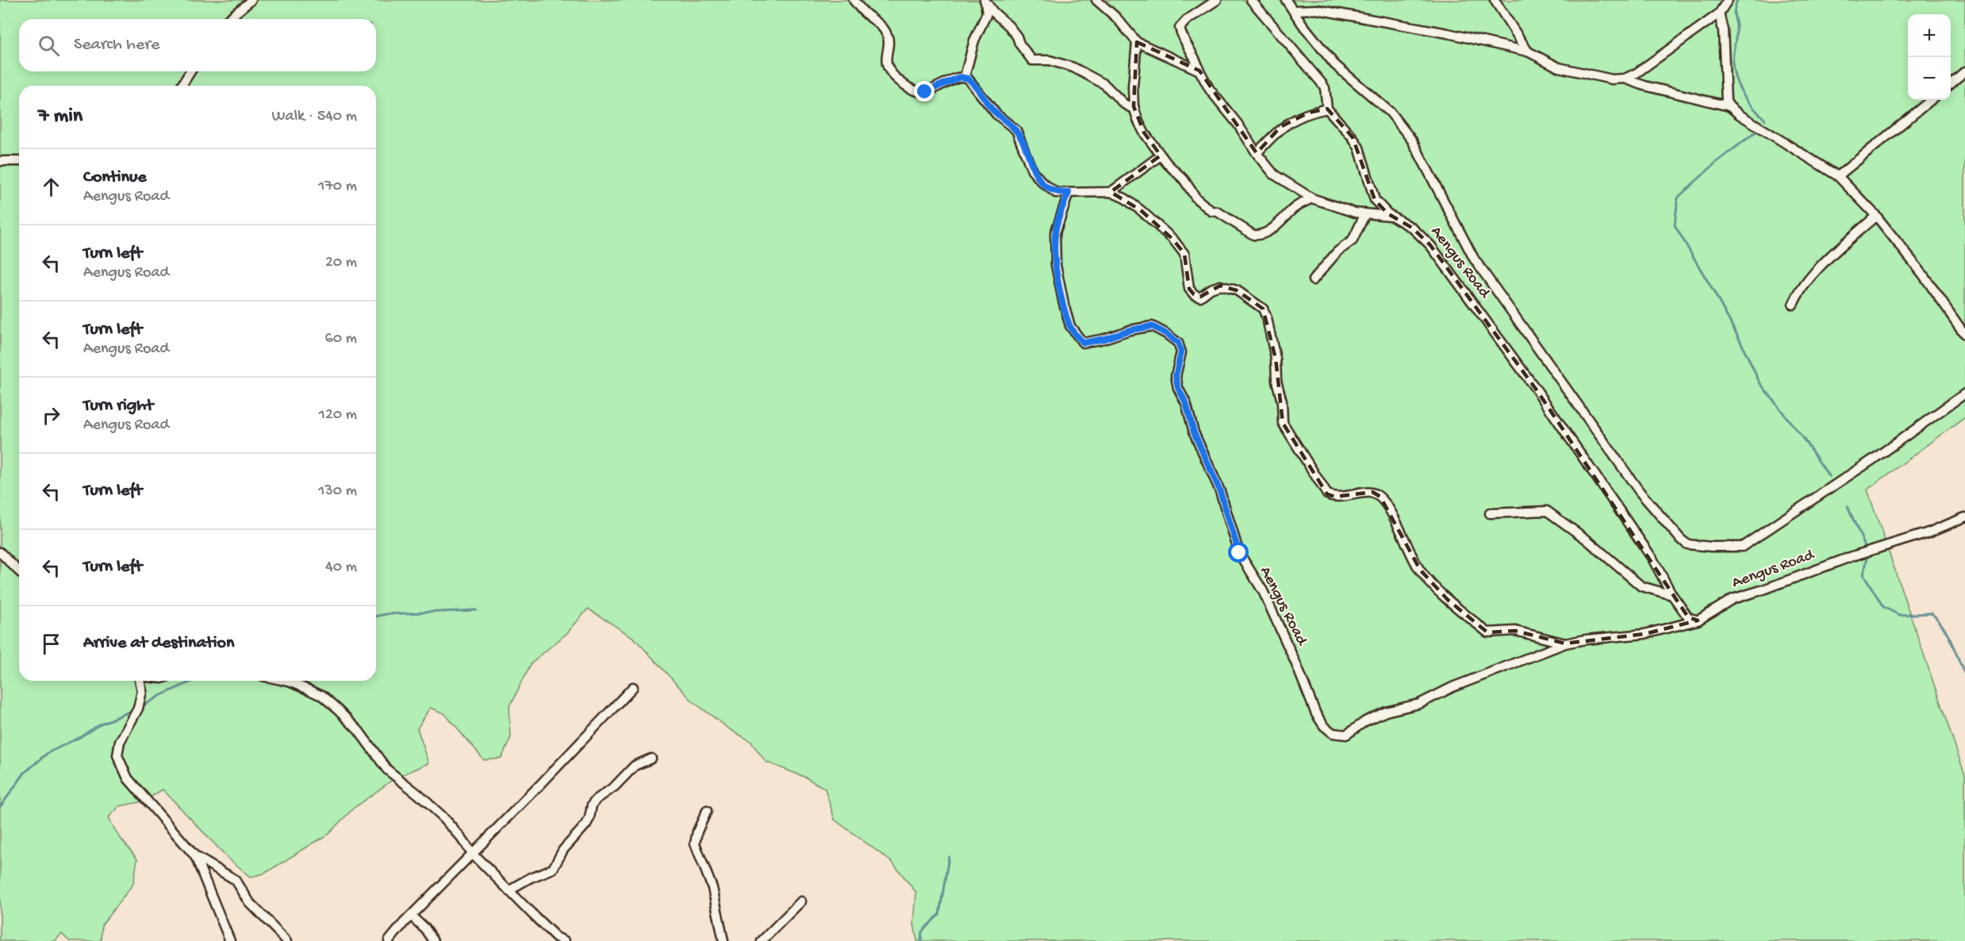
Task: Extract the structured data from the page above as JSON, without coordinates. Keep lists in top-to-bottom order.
{
  "streets": {
    "street": ["Aengus Road"]
  },
  "page": {
    "map_buttons": ["+", "−"],
    "search": "Search here",
    "heading": ["7 min", "Walk · 540 m"],
    "list": [
      ["Continue", "Aengus Road", "170 m"],
      ["Turn left", "Aengus Road", "20 m"],
      ["Turn left", "Aengus Road", "60 m"],
      ["Turn right", "Aengus Road", "120 m"],
      ["Turn left", "130 m"],
      ["Turn left", "40 m"],
      "Arrive at destination"
    ]
  }
}
